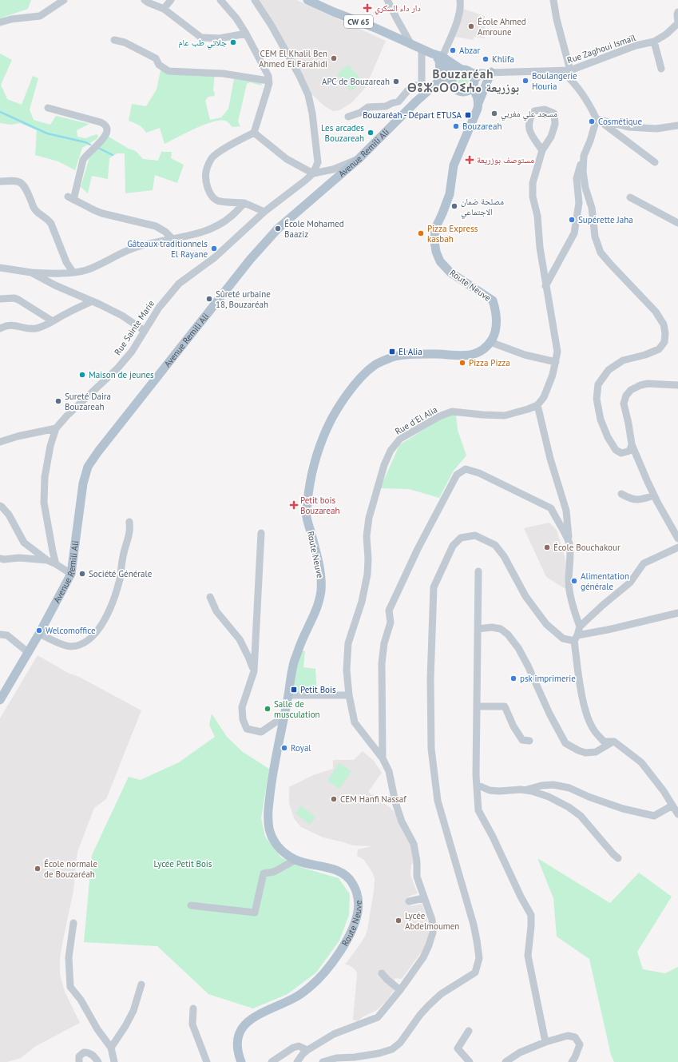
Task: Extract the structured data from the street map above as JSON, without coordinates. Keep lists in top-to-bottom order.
{
  "streets": {
    "main road": ["CW 65", "Avenue Remili Ali", "Route Neuve"],
    "street": ["Rue Zaghoui Ismaïl", "Rue Sainte Marie", "Rue d'El Alia"]
  },
  "crossings": [
    ["Rue Zaghoui Ismaïl", "Avenue Remili Ali"],
    ["Avenue Remili Ali", "Rue Sainte Marie"]
  ],
  "districts": ["Bouzaréah ⴱⵓⵣⴰⵔⵔⵉⵄⴰ بوزريعة"],
  "parks": ["Lycée Petit Bois"],
  "places": {
    "health": ["دار داء السكري", "مستوصف بوزريعة", "Petit bois Bouzareah"],
    "other": [
      "École Ahmed Amroune",
      "جلاتي طب عام",
      "Abzar",
      "CEM El Khalil Ben Ahmed El Farahidi",
      "Khlifa",
      "Boulangerie Houria",
      "APC de Bouzareah",
      "مسجد علي مغربي",
      "Cosmétique",
      "Bouzareah",
      "Les arcades Bouzareah",
      "مصلحة ضمان الاجتماعي",
      "Supérette Jaha",
      "École Mohamed Baaziz",
      "Pizza Express kasbah",
      "Gâteaux traditionnels El Rayane",
      "Sûreté urbaine 18, Bouzaréah",
      "Pizza Pizza",
      "Maison de jeunes",
      "Sureté Daira Bouzareah",
      "École Bouchakour",
      "Société Générale",
      "Alimentation générale",
      "Welcomoffice",
      "psk imprimerie",
      "Salle de musculation",
      "Royal",
      "CEM Hanfi Nassaf",
      "École normale de Bouzaréah",
      "Lycée Abdelmoumen"
    ],
    "transit": ["Bouzaréah - Départ ETUSA", "El Alia", "Petit Bois"]
  }
}
